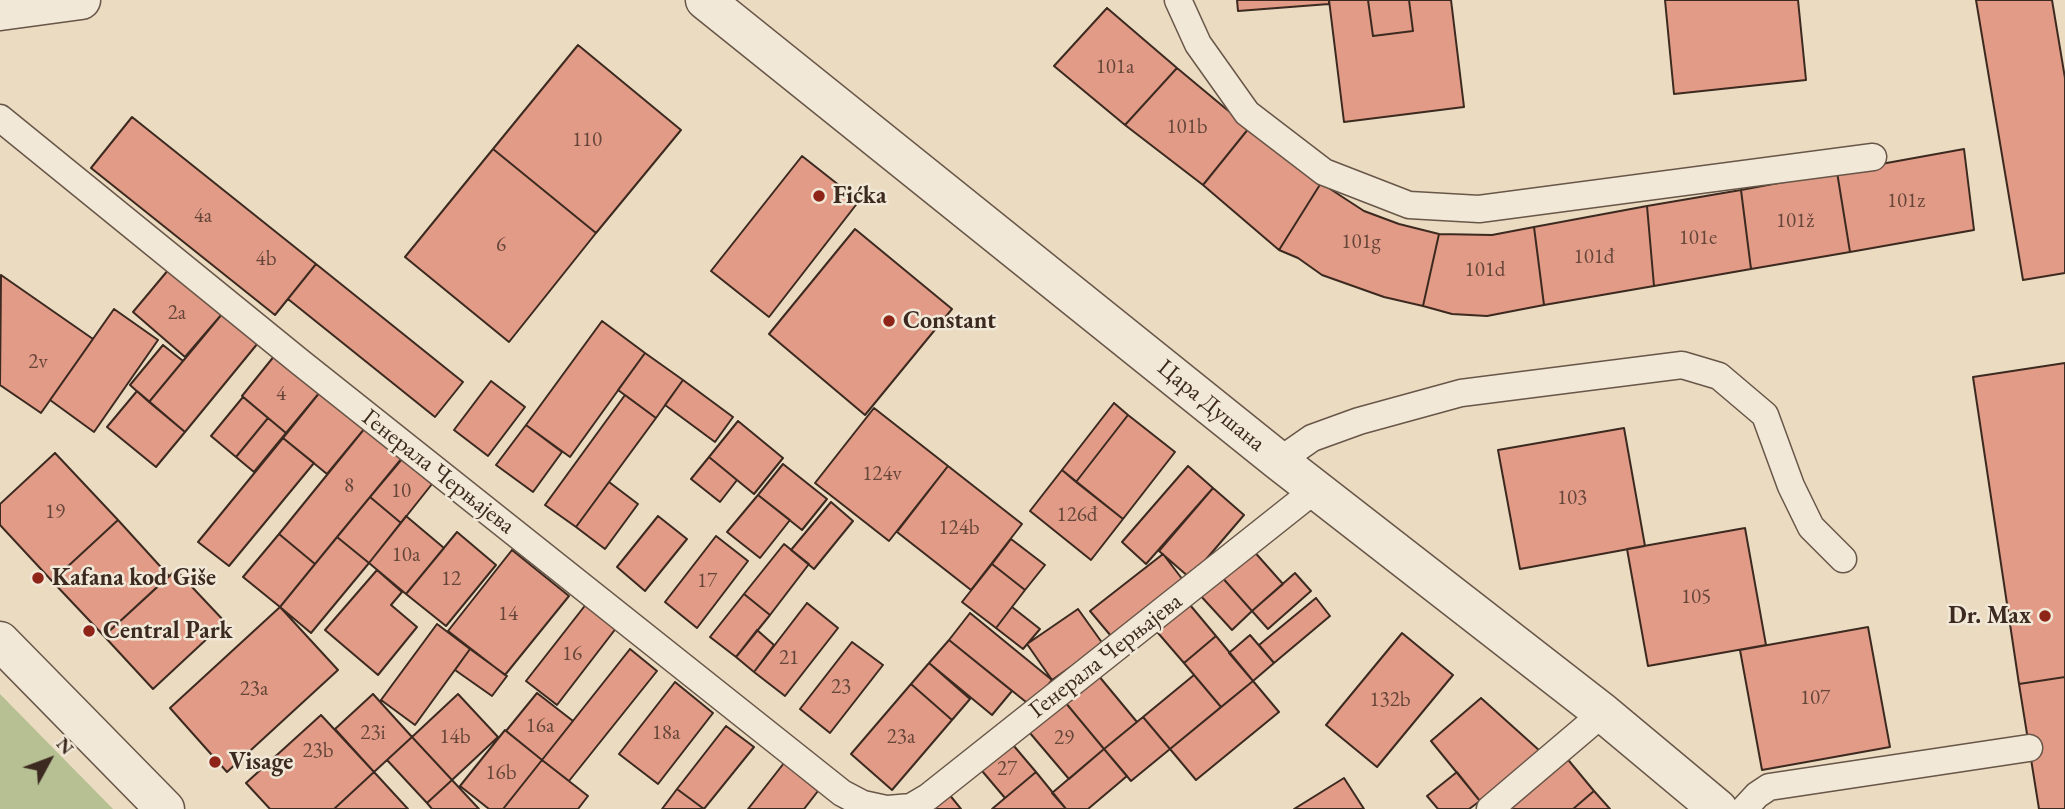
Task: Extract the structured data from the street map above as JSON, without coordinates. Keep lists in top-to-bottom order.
{
  "streets": {
    "street": ["Цара Душана"],
    "lane": ["Генерала Черњајева"]
  },
  "crossings": [
    ["Цара Душана", "Генерала Черњајева"]
  ],
  "places": [
    "Fićka",
    "Constant",
    "Kafana kod Giše",
    "Dr. Max",
    "Central Park",
    "Visage"
  ],
  "house_numbers": [
    "101a",
    "101b",
    "110",
    "101z",
    "4a",
    "101ž",
    "101e",
    "101g",
    "6",
    "101đ",
    "4b",
    "101d",
    "2a",
    "2v",
    "4",
    "124v",
    "8",
    "10",
    "103",
    "19",
    "126đ",
    "124b",
    "10a",
    "12",
    "17",
    "105",
    "14",
    "16",
    "21",
    "23",
    "23a",
    "107",
    "132b",
    "16a",
    "23i",
    "18a",
    "14b",
    "23a",
    "29",
    "23b",
    "27",
    "16b"
  ],
  "north": "top right"
}
